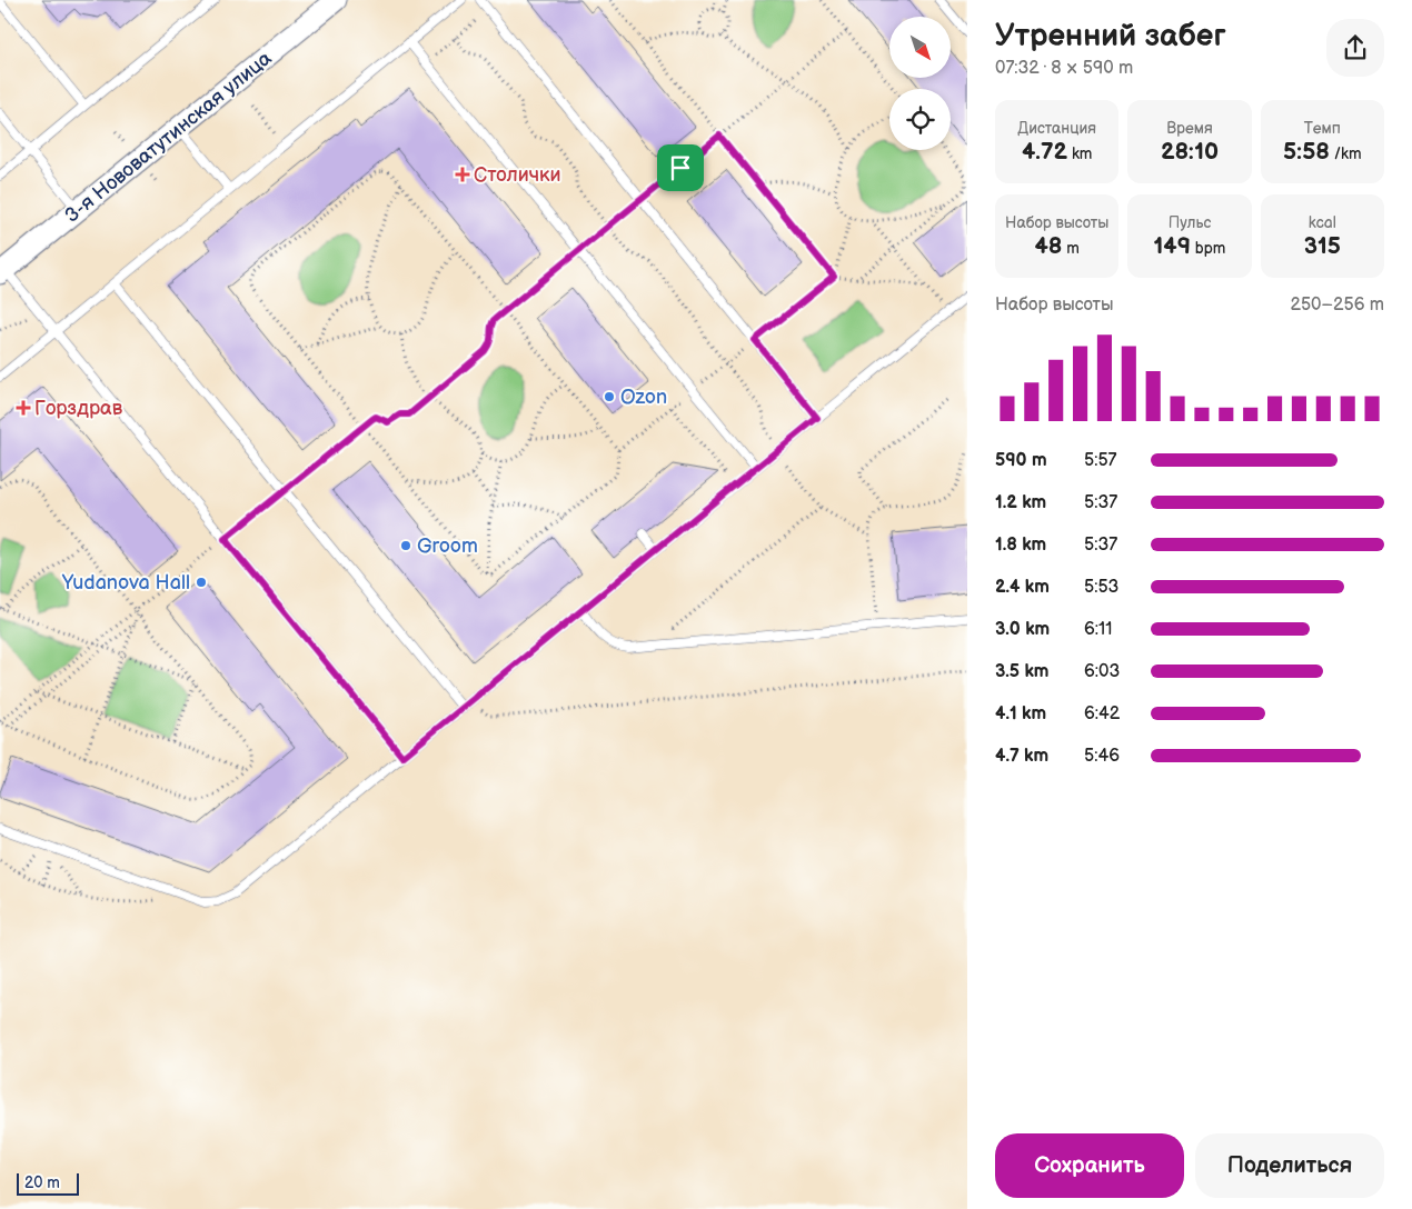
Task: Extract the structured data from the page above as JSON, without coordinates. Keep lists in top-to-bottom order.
{
  "streets": {
    "street": ["3-я Нововатутинская улица"]
  },
  "places": {
    "health": ["Столички", "Горздрав"],
    "other": ["Ozon", "Groom", "Yudanova Hall"]
  },
  "scale_bar": "20 m",
  "north": "bottom right",
  "page": {
    "heading": ["Утренний забег", "07:32 · 8 × 590 m"],
    "stats": [
      ["Дистанция", "4.72 km"],
      ["Время", "28:10"],
      ["Темп", "5:58 /km"],
      ["Набор высоты", "48 m"],
      ["Пульс", "149 bpm"],
      ["kcal", "315"]
    ],
    "chart": ["Набор высоты", "250–256 m"],
    "list": [
      {
        "name": "590 m",
        "note": "5:57"
      },
      {
        "name": "1.2 km",
        "note": "5:37"
      },
      {
        "name": "1.8 km",
        "note": "5:37"
      },
      {
        "name": "2.4 km",
        "note": "5:53"
      },
      {
        "name": "3.0 km",
        "note": "6:11"
      },
      {
        "name": "3.5 km",
        "note": "6:03"
      },
      {
        "name": "4.1 km",
        "note": "6:42"
      },
      {
        "name": "4.7 km",
        "note": "5:46"
      }
    ],
    "buttons": ["Сохранить", "Поделиться"],
    "scale": "20 m"
  }
}
